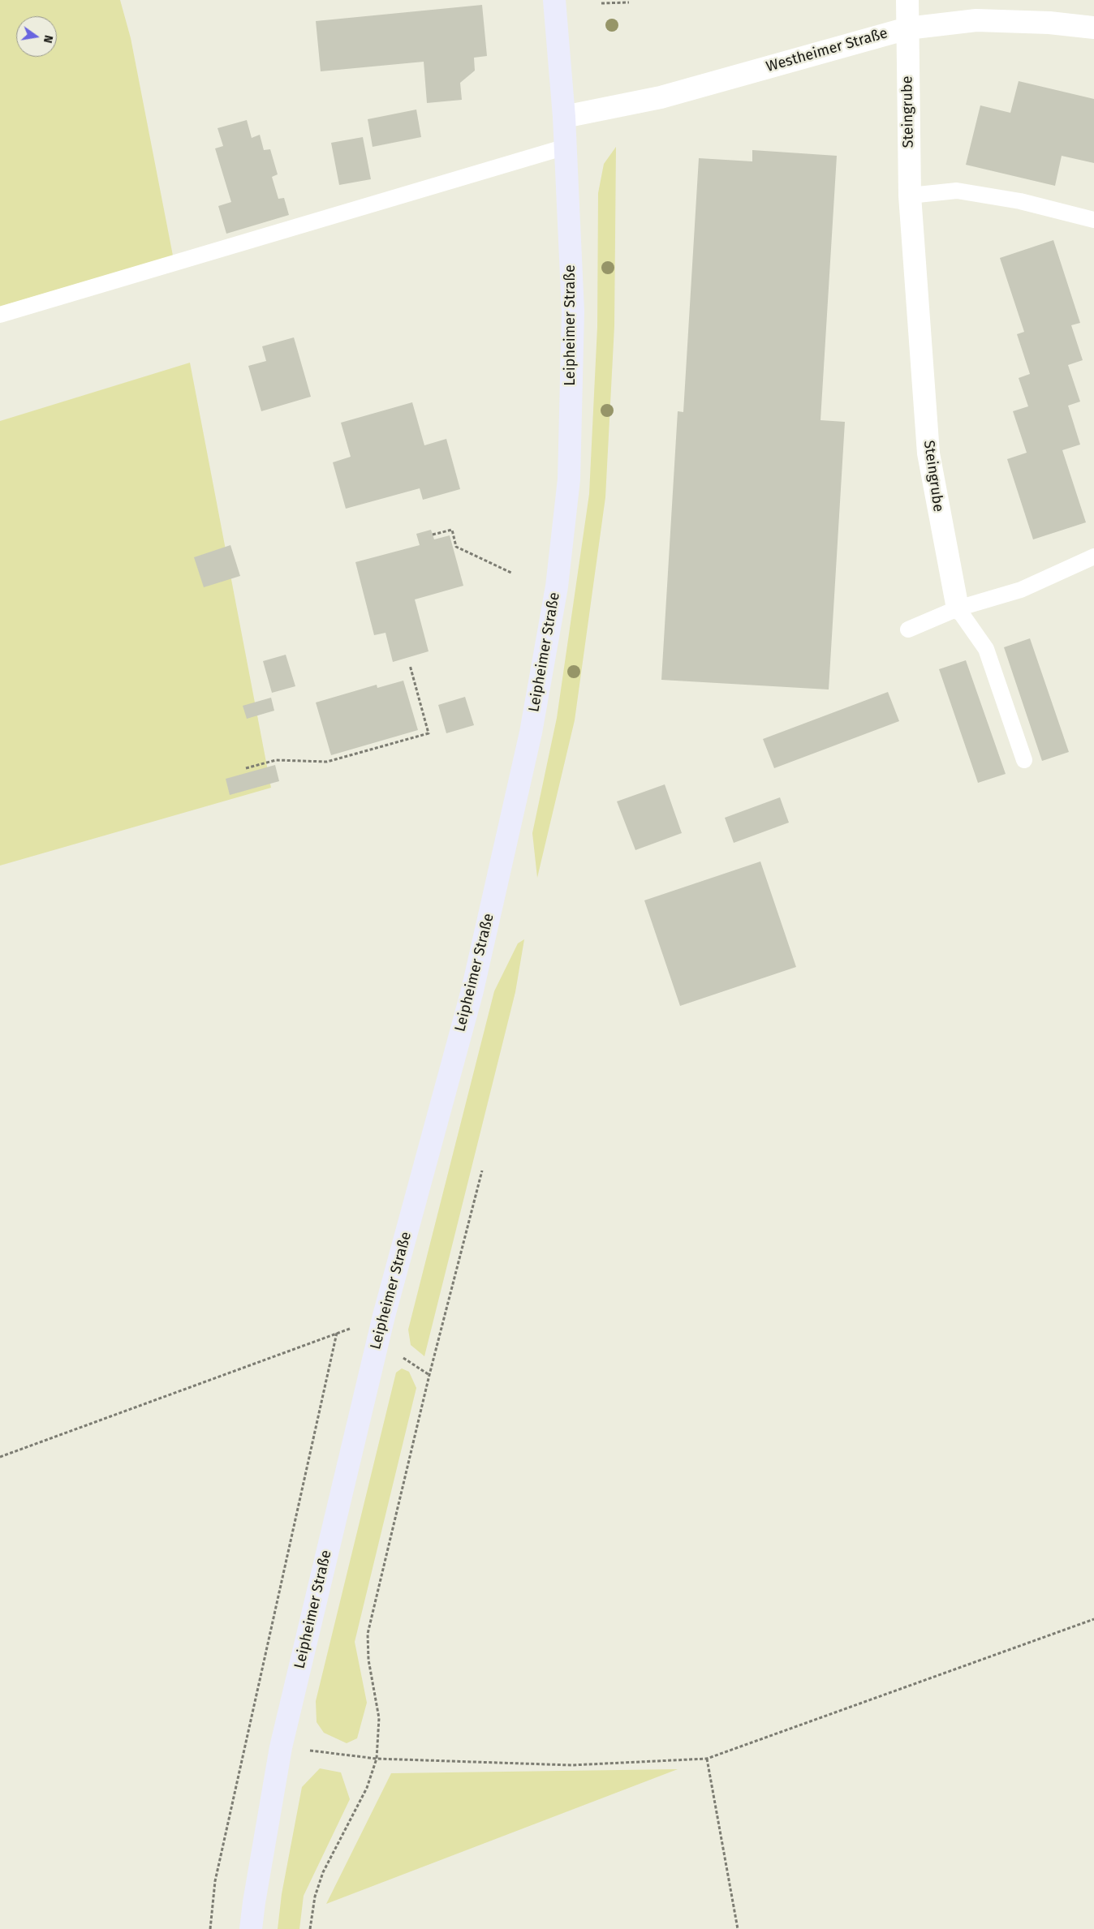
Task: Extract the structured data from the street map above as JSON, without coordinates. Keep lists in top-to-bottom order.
{
  "streets": {
    "main road": ["Leipheimer Straße"],
    "street": ["Westheimer Straße", "Steingrube"]
  },
  "crossings": [
    ["Westheimer Straße", "Steingrube"],
    ["Westheimer Straße", "Leipheimer Straße"]
  ],
  "north": "right"
}
